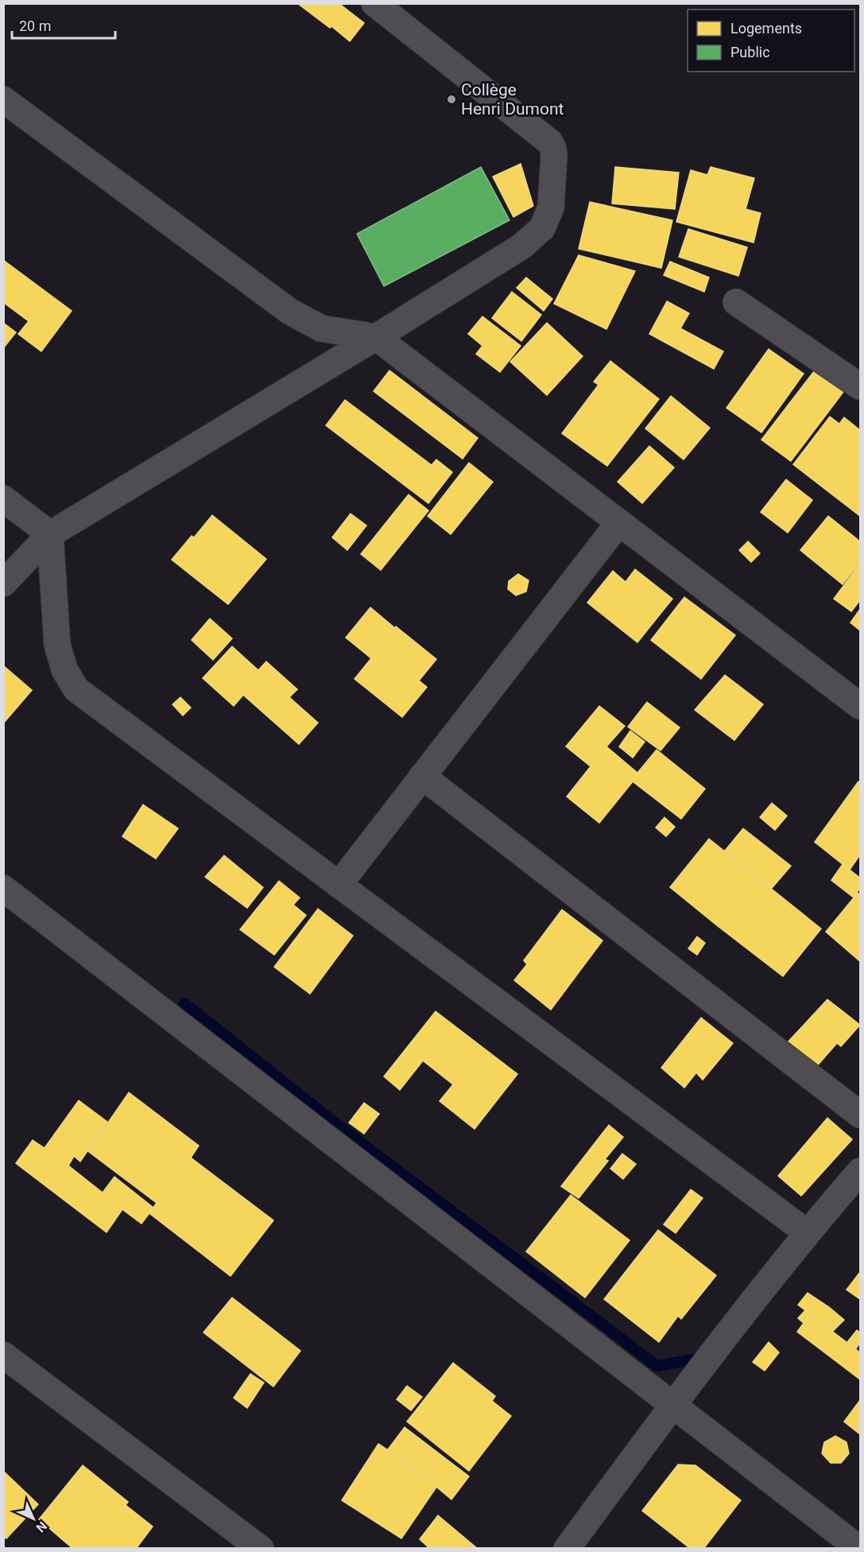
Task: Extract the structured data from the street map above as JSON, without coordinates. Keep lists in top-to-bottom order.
{
  "places": ["Collège Henri Dumont"],
  "legend": ["Logements", "Public"],
  "scale_bar": "20 m",
  "north": "bottom right"
}
